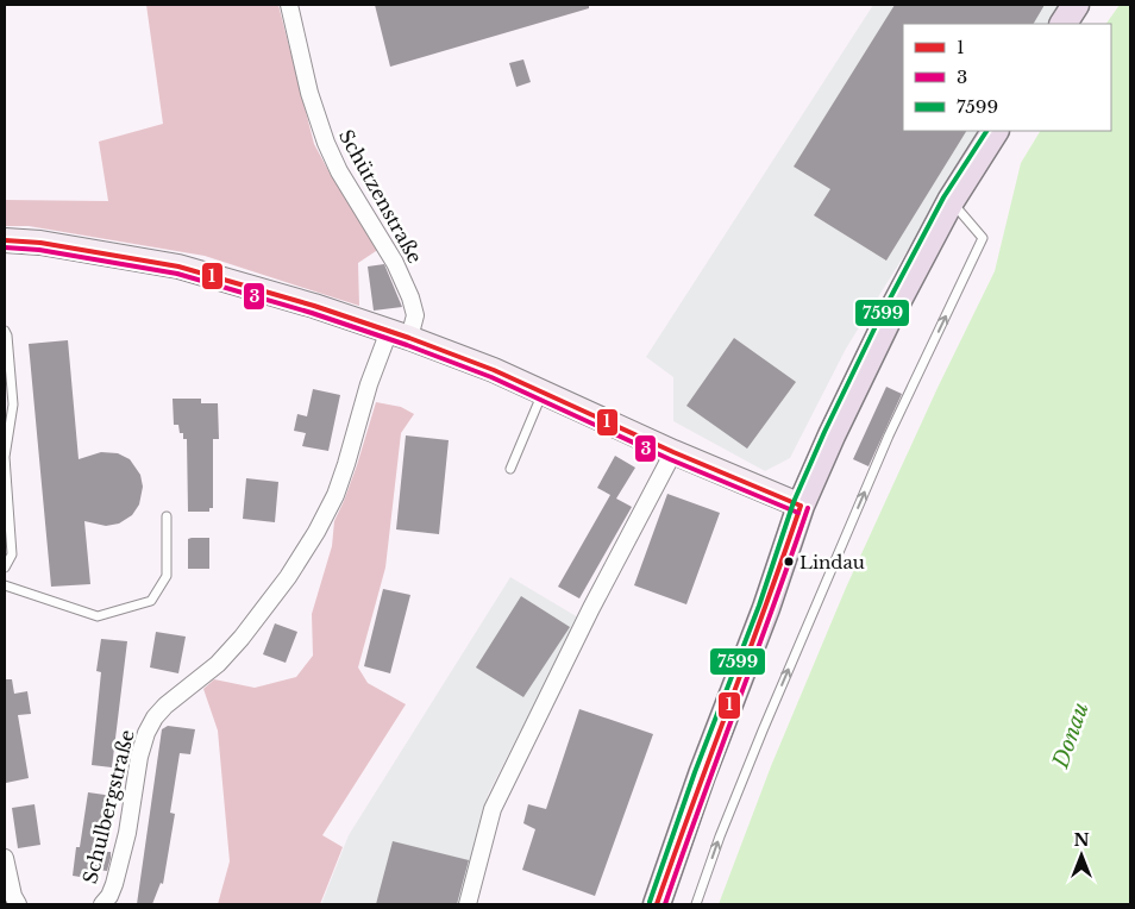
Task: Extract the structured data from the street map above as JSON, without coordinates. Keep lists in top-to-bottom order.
{
  "streets": {
    "street": ["Schützenstraße", "Schulbergstraße"]
  },
  "crossings": [
    ["Schützenstraße", "Schulbergstraße"]
  ],
  "water": ["Donau"],
  "places": ["Lindau"],
  "lines": ["transit line 7599", "transit line 1", "transit line 3"],
  "legend": ["1", "3", "7599"],
  "north": "top"
}
